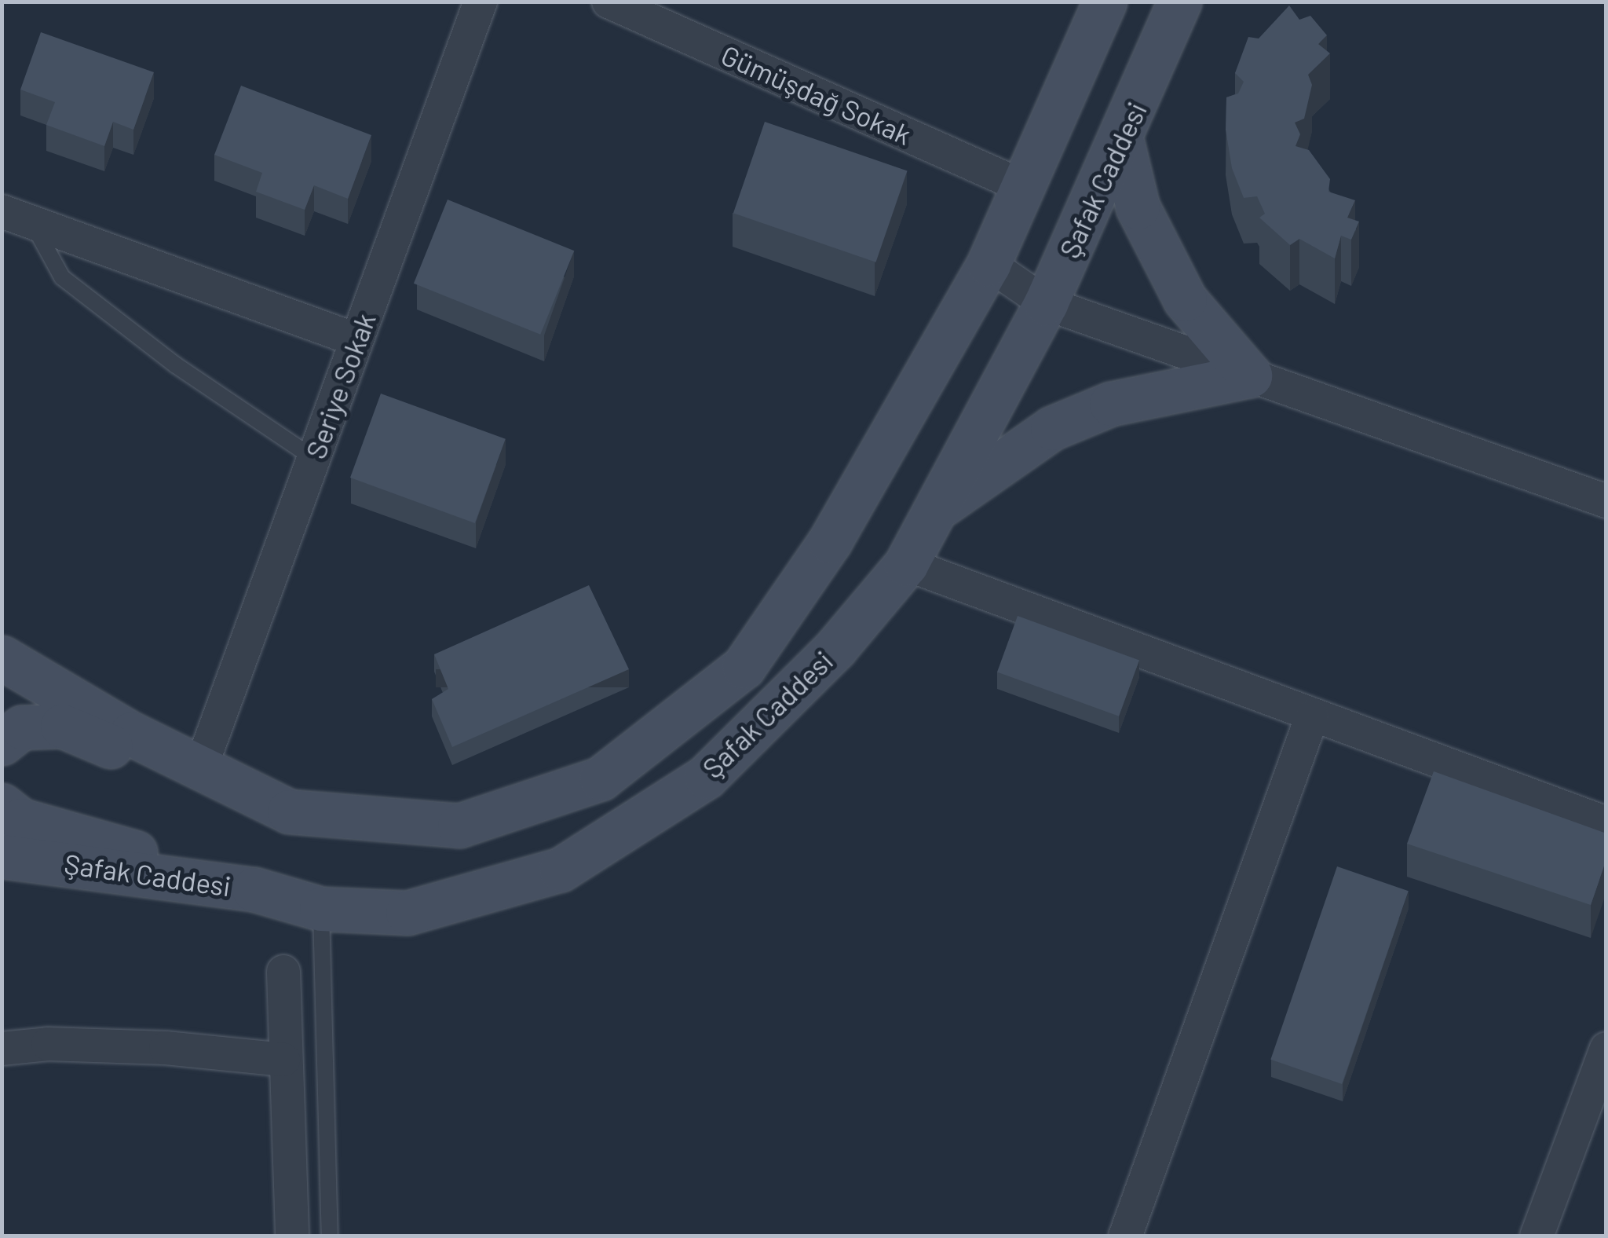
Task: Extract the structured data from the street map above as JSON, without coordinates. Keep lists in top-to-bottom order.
{
  "streets": {
    "main road": ["Şafak Caddesi"],
    "street": ["Gümüşdağ Sokak", "Seriye Sokak"]
  },
  "crossings": [
    ["Gümüşdağ Sokak", "Şafak Caddesi"],
    ["Şafak Caddesi", "Seriye Sokak"]
  ]
}
